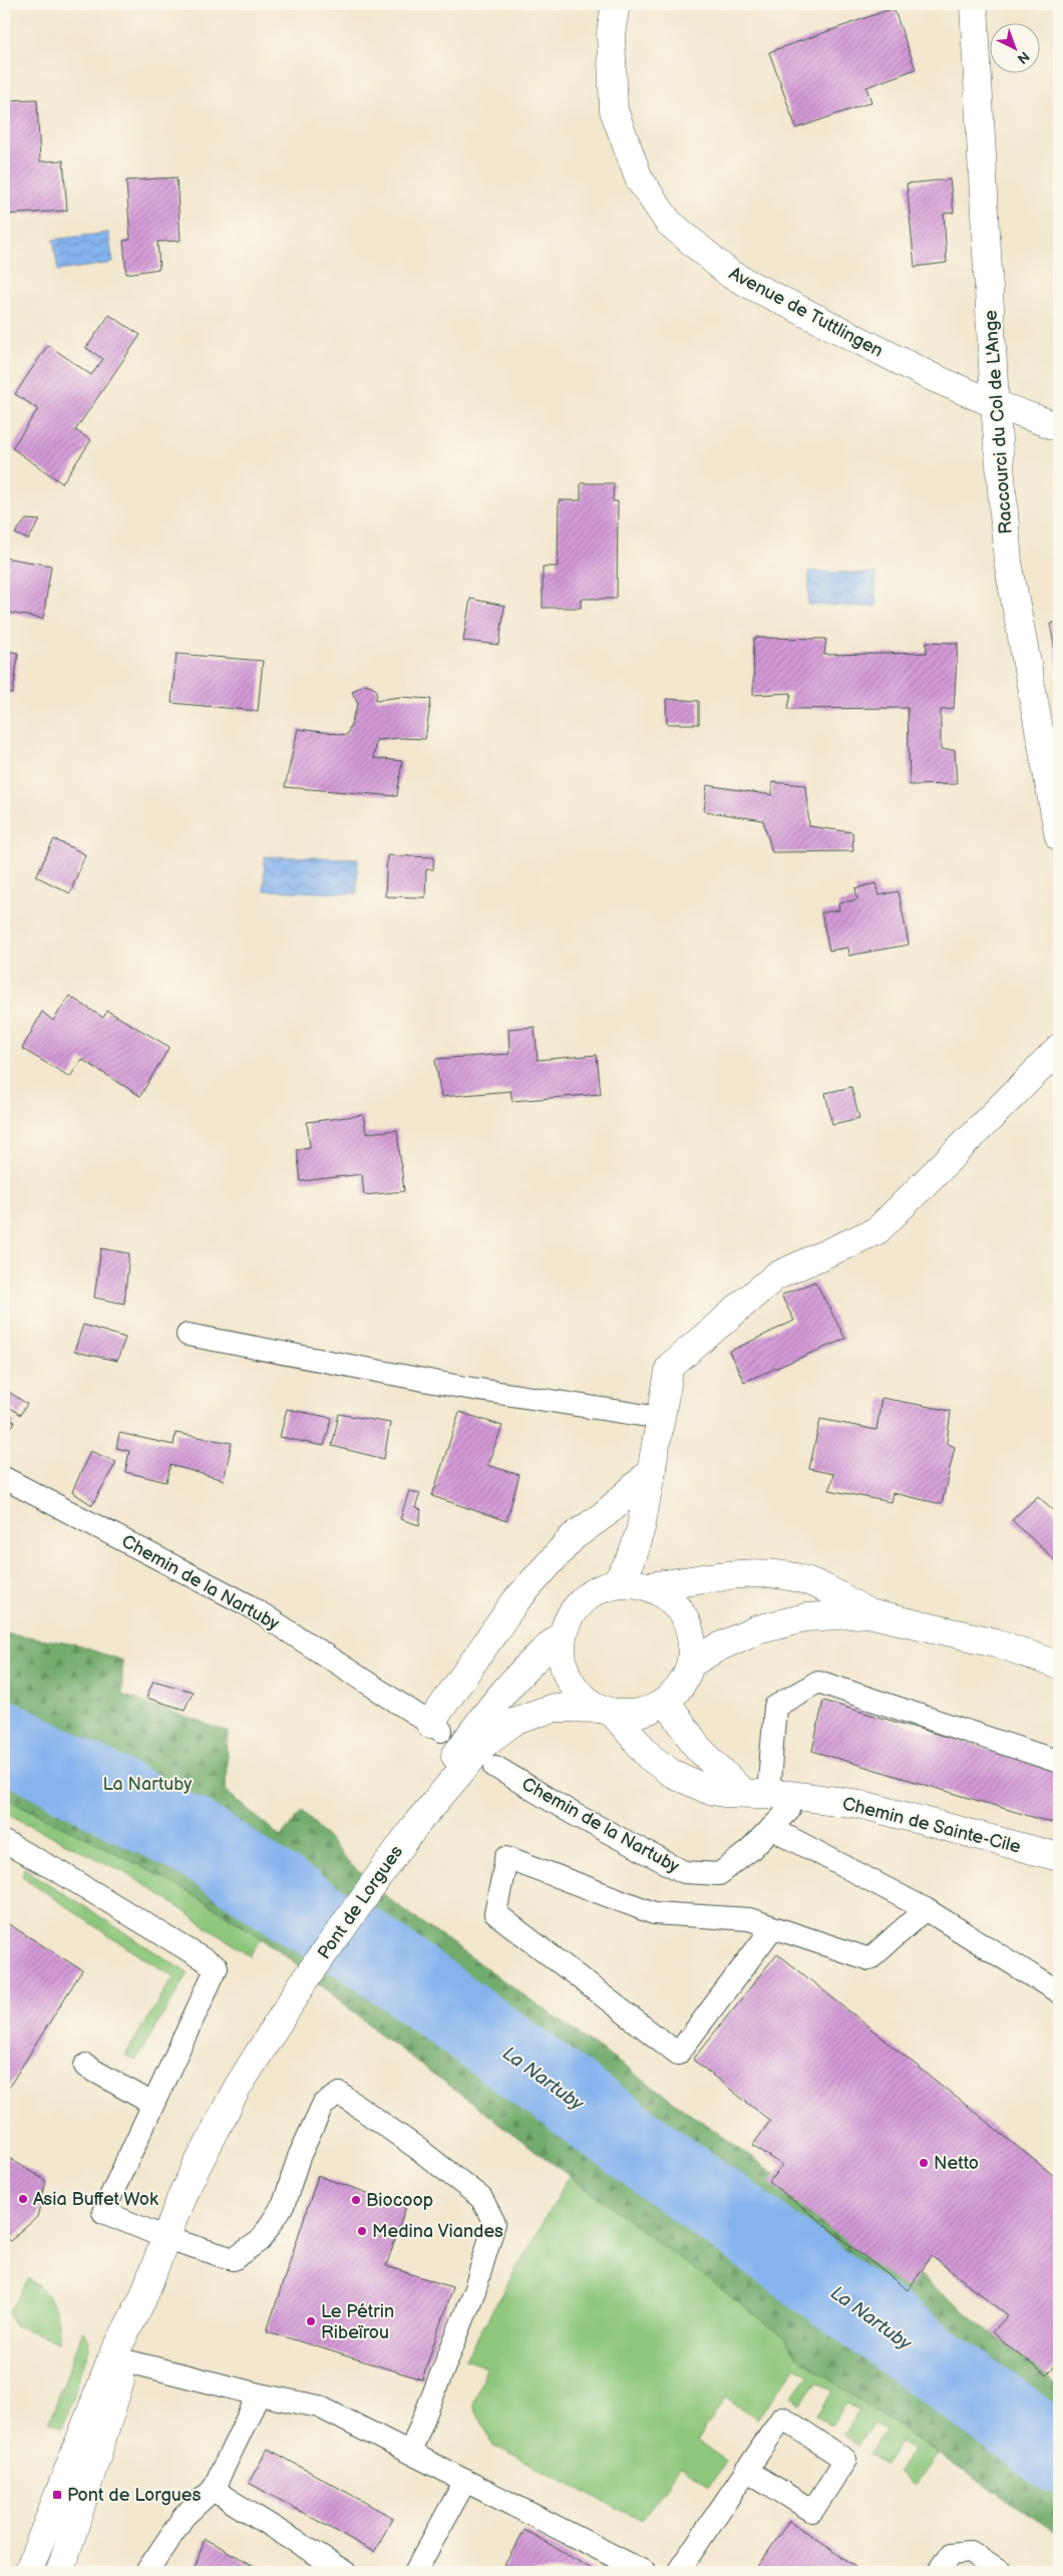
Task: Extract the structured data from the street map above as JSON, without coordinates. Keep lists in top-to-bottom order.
{
  "streets": {
    "main road": [
      "Avenue de Tuttlingen",
      "Raccourci du Col de L'Ange",
      "Chemin de Sainte-Cile",
      "Pont de Lorgues"
    ],
    "lane": ["Chemin de la Nartuby"]
  },
  "crossings": [
    ["Avenue de Tuttlingen", "Raccourci du Col de L'Ange"],
    ["Chemin de la Nartuby", "Chemin de Sainte-Cile"]
  ],
  "water": ["La Nartuby"],
  "parks": ["La Nartuby"],
  "places": {
    "other": [
      "Netto",
      "Asia Buffet Wok",
      "Biocoop",
      "Medina Viandes",
      "Le Pétrin Ribeïrou"
    ],
    "transit": ["Pont de Lorgues"]
  },
  "north": "bottom right"
}
